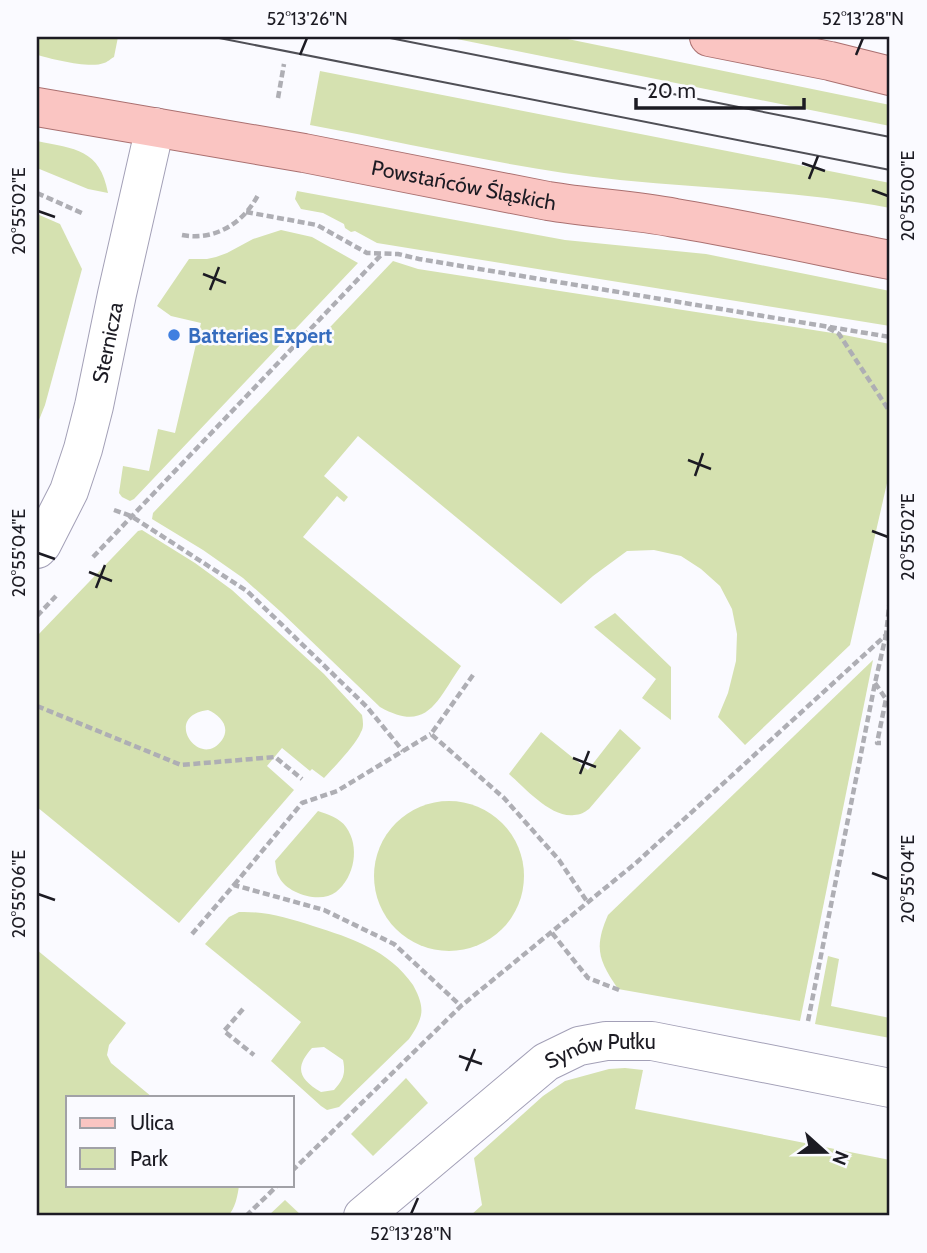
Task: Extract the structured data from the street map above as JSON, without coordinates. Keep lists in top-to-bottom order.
{
  "streets": {
    "main road": ["Powstańców Śląskich"],
    "street": ["Sternicza", "Synów Pułku"]
  },
  "crossings": [
    ["Powstańców Śląskich", "Sternicza"]
  ],
  "places": ["Batteries Expert"],
  "legend": ["Ulica", "Park"],
  "scale_bar": "20 m",
  "north": "right",
  "coordinates": [
    "52°13'26\"N",
    "52°13'28\"N",
    "20°55'00\"E",
    "20°55'02\"E",
    "20°55'04\"E",
    "20°55'06\"E"
  ]
}
